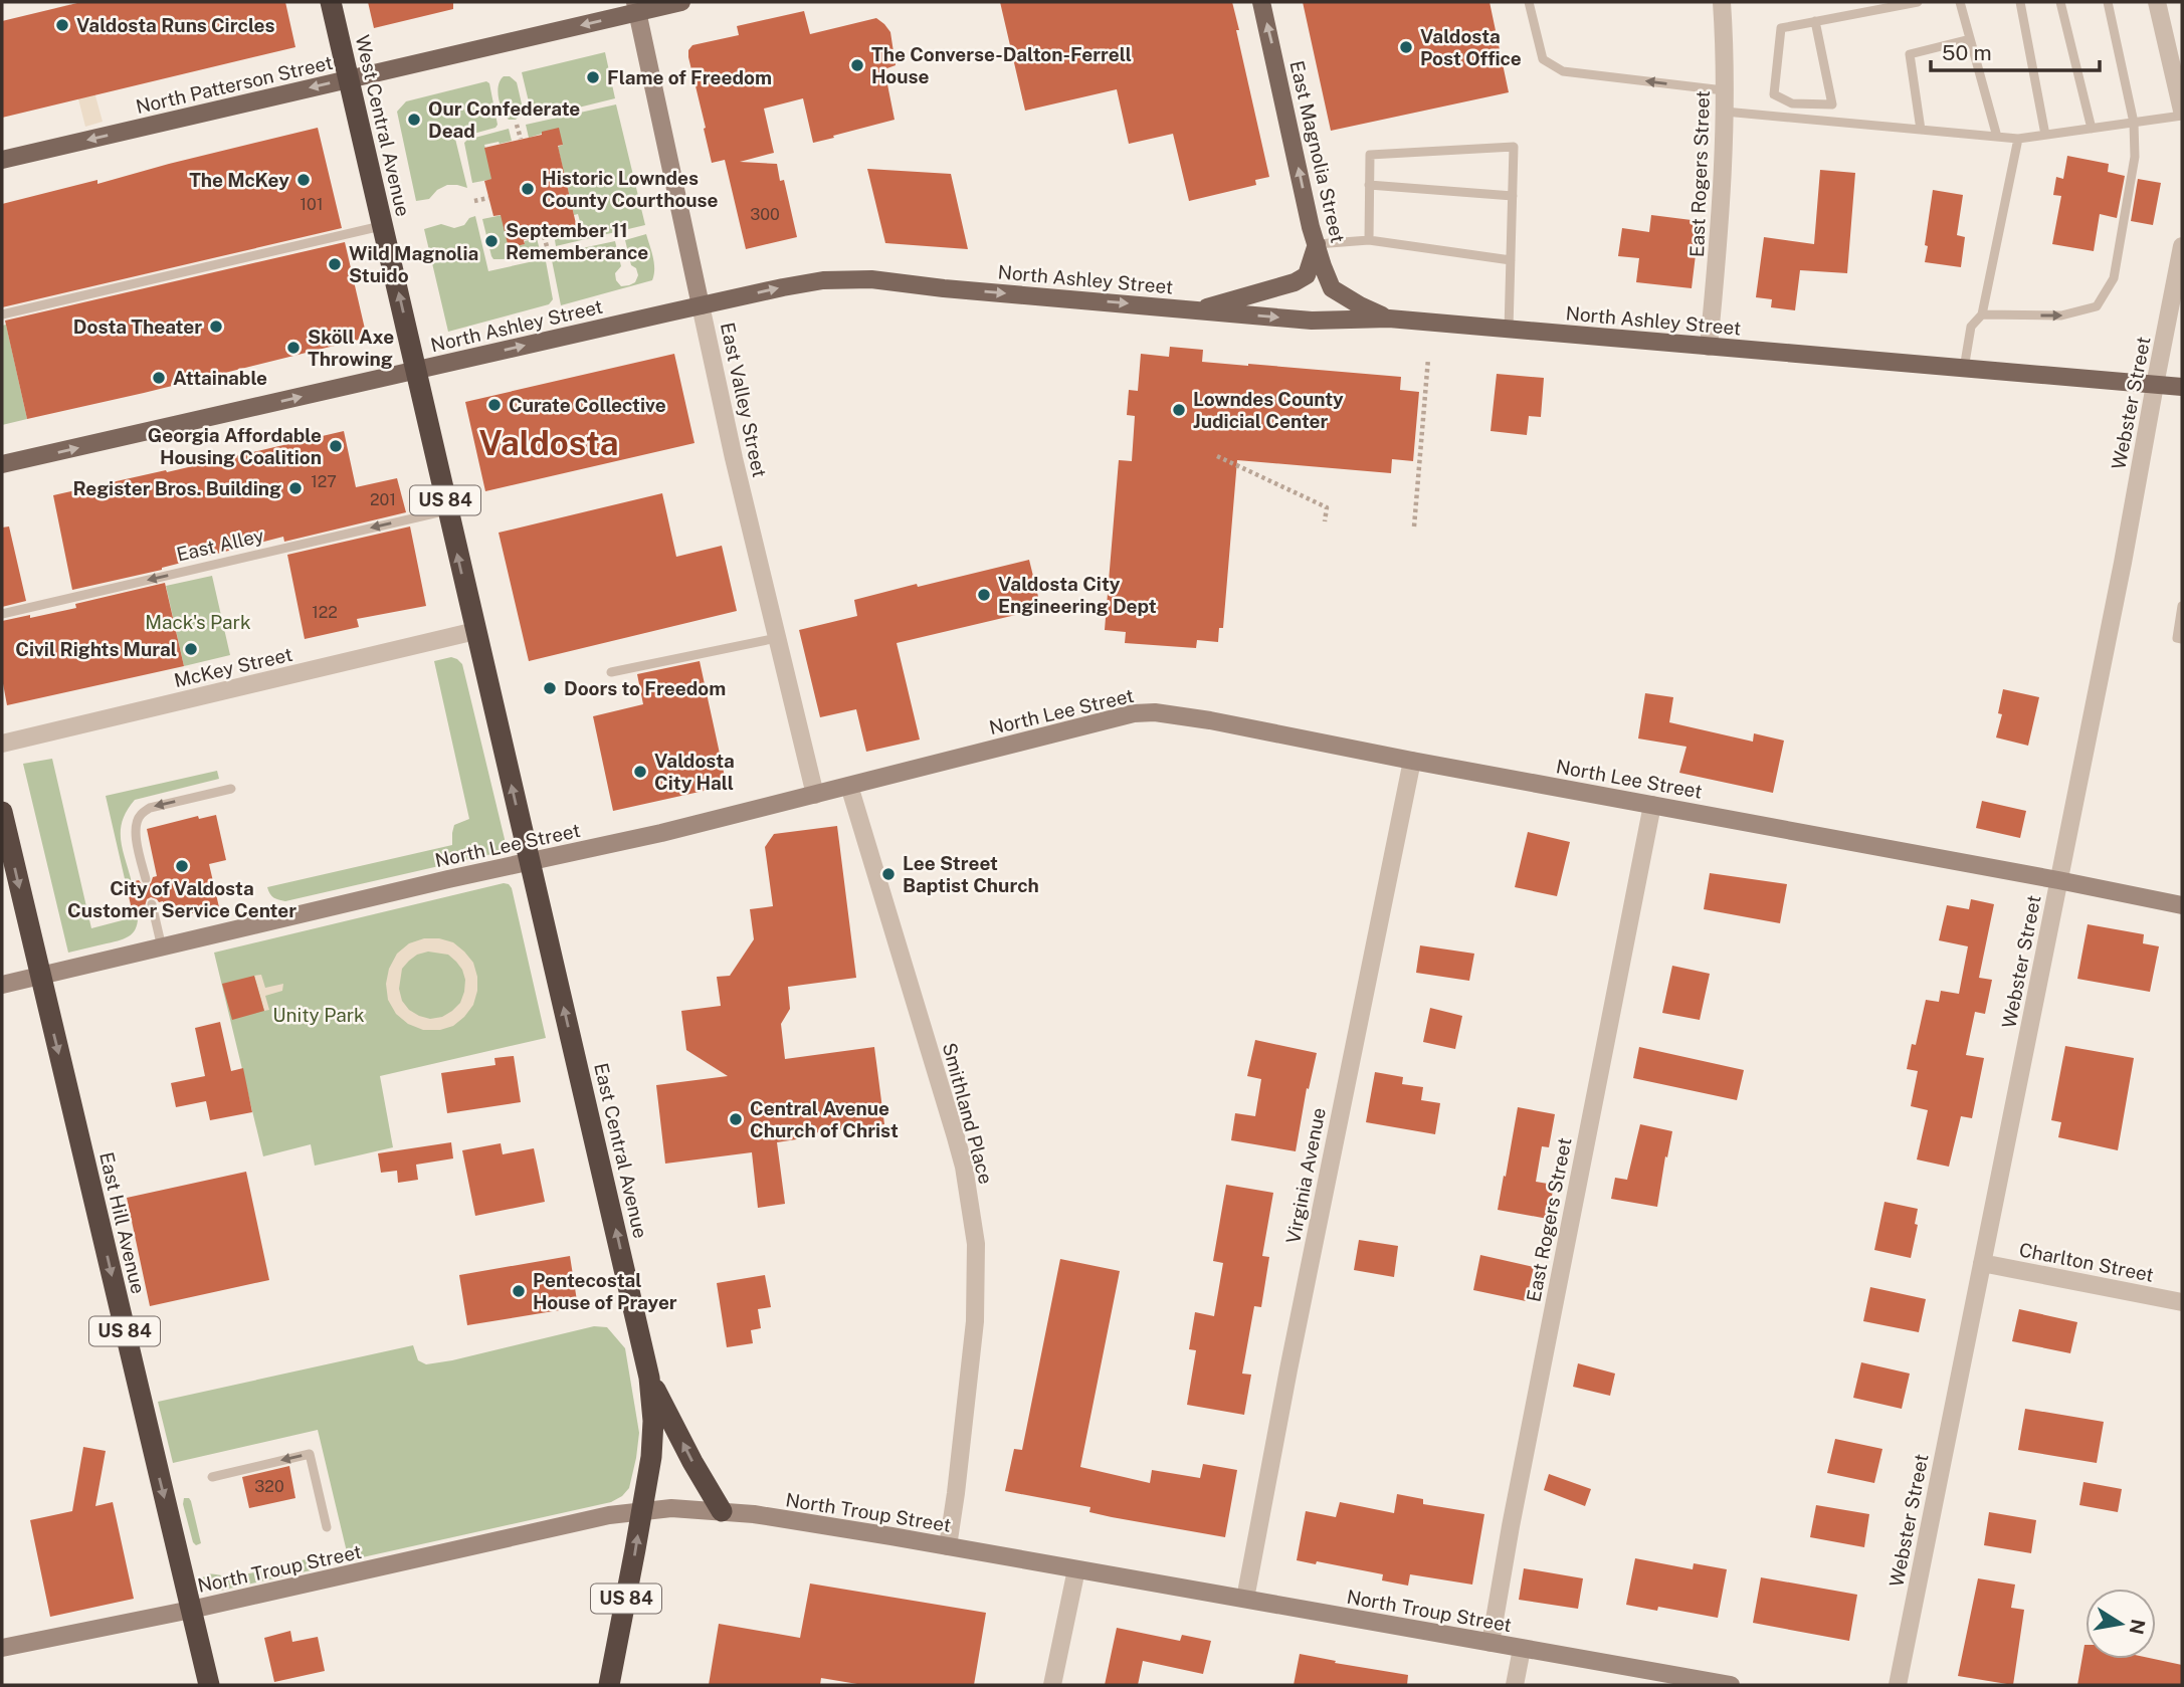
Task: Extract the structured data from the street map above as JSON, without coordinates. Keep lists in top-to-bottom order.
{
  "streets": {
    "highway": [
      "West Central Avenue",
      "US 84",
      "East Central Avenue",
      "East Hill Avenue"
    ],
    "main road": ["North Patterson Street", "East Magnolia Street", "North Ashley Street"],
    "street": [
      "East Rogers Street",
      "East Valley Street",
      "Webster Street",
      "McKey Street",
      "North Lee Street",
      "Smithland Place",
      "Virginia Avenue",
      "Charlton Street",
      "North Troup Street"
    ],
    "lane": ["East Alley"]
  },
  "crossings": [
    ["North Patterson Street", "West Central Avenue"],
    ["North Patterson Street", "East Valley Street"],
    ["West Central Avenue", "North Ashley Street"],
    ["West Central Avenue", "East Alley"],
    ["West Central Avenue", "McKey Street"],
    ["West Central Avenue", "East Central Avenue"],
    ["East Magnolia Street", "North Ashley Street"],
    ["East Rogers Street", "North Ashley Street"],
    ["East Rogers Street", "North Lee Street"],
    ["East Rogers Street", "North Troup Street"],
    ["North Ashley Street", "East Valley Street"],
    ["North Ashley Street", "Webster Street"],
    ["East Valley Street", "North Lee Street"],
    ["Webster Street", "North Lee Street"],
    ["Webster Street", "Charlton Street"],
    ["McKey Street", "East Central Avenue"],
    ["North Lee Street", "Smithland Place"],
    ["North Lee Street", "East Central Avenue"],
    ["North Lee Street", "Virginia Avenue"],
    ["North Lee Street", "East Hill Avenue"],
    ["Smithland Place", "North Troup Street"],
    ["East Central Avenue", "North Troup Street"],
    ["Virginia Avenue", "North Troup Street"],
    ["East Hill Avenue", "North Troup Street"]
  ],
  "one_way": [
    "North Patterson Street",
    "West Central Avenue",
    "East Magnolia Street",
    "North Ashley Street",
    "East Alley",
    "East Central Avenue",
    "East Hill Avenue"
  ],
  "districts": ["Valdosta"],
  "parks": ["Mack's Park", "Unity Park"],
  "places": [
    "Valdosta Runs Circles",
    "Valdosta Post Office",
    "The Converse-Dalton-Ferrell House",
    "Flame of Freedom",
    "Our Confederate Dead",
    "The McKey",
    "Historic Lowndes County Courthouse",
    "September 11 Rememberance",
    "Wild Magnolia Stuido",
    "Dosta Theater",
    "Sköll Axe Throwing",
    "Attainable",
    "Curate Collective",
    "Lowndes County Judicial Center",
    "Georgia Affordable Housing Coalition",
    "Register Bros. Building",
    "Valdosta City Engineering Dept",
    "Civil Rights Mural",
    "Doors to Freedom",
    "Valdosta City Hall",
    "City of Valdosta Customer Service Center",
    "Lee Street Baptist Church",
    "Central Avenue Church of Christ",
    "Pentecostal House of Prayer"
  ],
  "house_numbers": [
    "101",
    "300",
    "127",
    "201",
    "122",
    "320"
  ],
  "scale_bar": "50 m",
  "north": "right"
}
